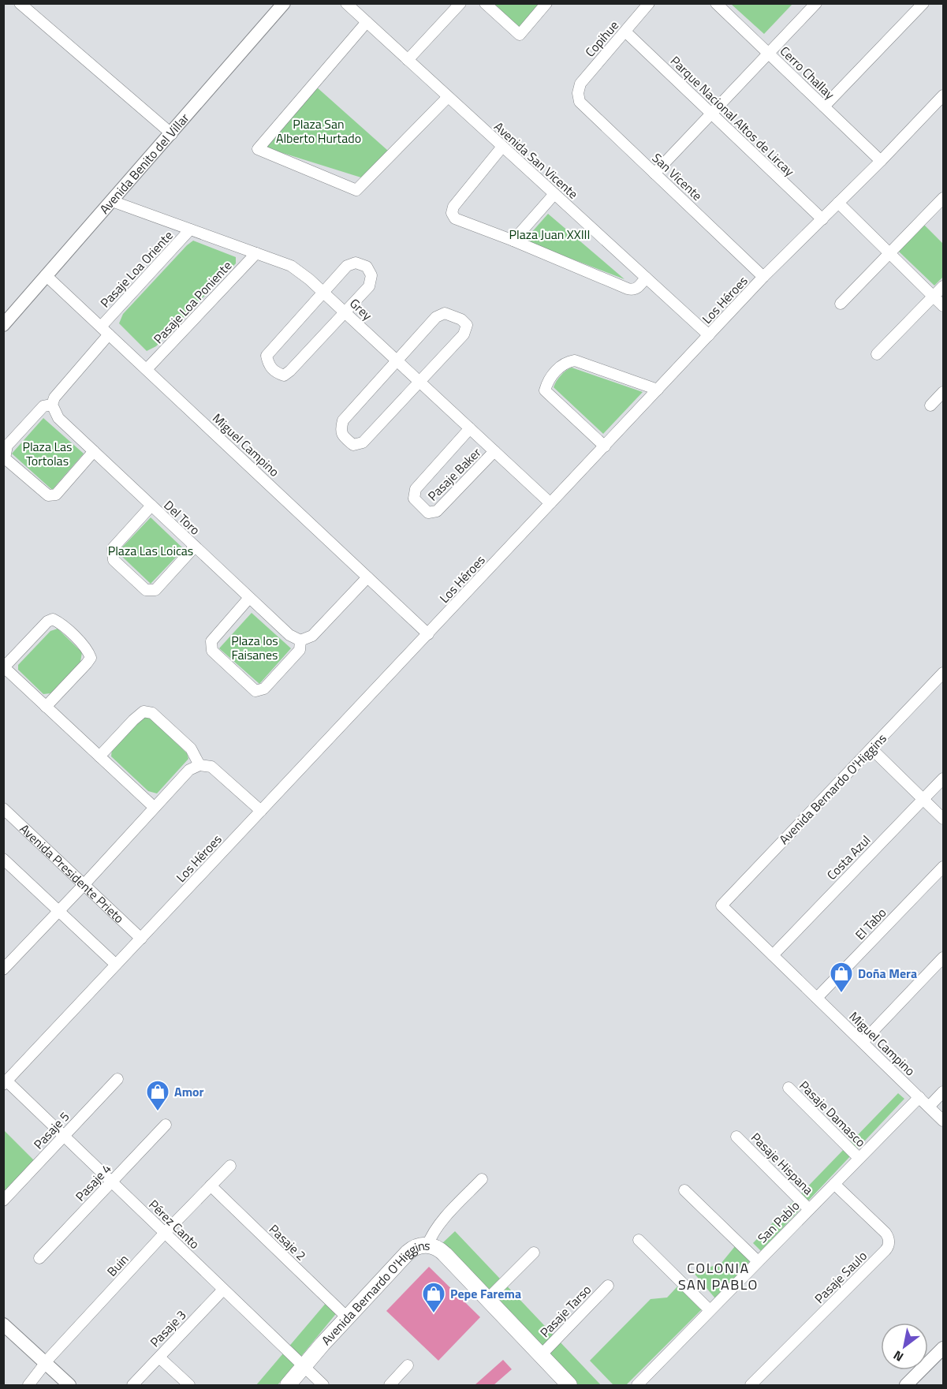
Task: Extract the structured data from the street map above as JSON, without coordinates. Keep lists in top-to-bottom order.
{
  "streets": {
    "main road": ["Avenida Bernardo O'Higgins"],
    "street": [
      "Copihue",
      "Cerro Challay",
      "Parque Nacional Altos de Lircay",
      "Avenida San Vicente",
      "Avenida Benito del Villar",
      "San Vicente",
      "Pasaje Loa Oriente",
      "Los Héroes",
      "Pasaje Loa Poniente",
      "Grey",
      "Miguel Campino",
      "Pasaje Baker",
      "Del Toro",
      "Costa Azul",
      "Avenida Presidente Prieto",
      "El Tabo",
      "Pasaje Damasco",
      "Pasaje 5",
      "Pasaje Hispana",
      "Pasaje 4",
      "San Pablo",
      "Pérez Canto",
      "Pasaje 2",
      "Buin",
      "Pasaje Saulo",
      "Pasaje Tarso",
      "Pasaje 3"
    ]
  },
  "crossings": [
    ["Copihue", "Parque Nacional Altos de Lircay"],
    ["Copihue", "San Vicente"],
    ["Cerro Challay", "Los Héroes"],
    ["Parque Nacional Altos de Lircay", "Los Héroes"],
    ["Avenida San Vicente", "Los Héroes"],
    ["Avenida Benito del Villar", "Grey"],
    ["Avenida Benito del Villar", "Miguel Campino"],
    ["San Vicente", "Los Héroes"],
    ["Pasaje Loa Oriente", "Grey"],
    ["Pasaje Loa Oriente", "Miguel Campino"],
    ["Los Héroes", "Grey"],
    ["Los Héroes", "Miguel Campino"],
    ["Los Héroes", "Avenida Presidente Prieto"],
    ["Los Héroes", "Pérez Canto"],
    ["Pasaje Loa Poniente", "Grey"],
    ["Pasaje Loa Poniente", "Miguel Campino"],
    ["Grey", "Pasaje Baker"],
    ["Miguel Campino", "Avenida Bernardo O'Higgins"],
    ["Miguel Campino", "Costa Azul"],
    ["Miguel Campino", "El Tabo"],
    ["Miguel Campino", "San Pablo"],
    ["Avenida Bernardo O'Higgins", "Pérez Canto"],
    ["Avenida Bernardo O'Higgins", "Pasaje 2"],
    ["Pasaje Damasco", "San Pablo"],
    ["Pasaje 5", "Pérez Canto"],
    ["Pasaje Hispana", "San Pablo"],
    ["Pasaje 4", "Pérez Canto"],
    ["San Pablo", "Pasaje Saulo"],
    ["Pérez Canto", "Buin"],
    ["Pérez Canto", "Pasaje 3"],
    ["Pasaje 2", "Buin"]
  ],
  "districts": ["COLONIA SAN PABLO"],
  "parks": [
    "Plaza San Alberto Hurtado",
    "Plaza Juan XXIII",
    "Plaza Las Tortolas",
    "Plaza Las Loicas",
    "Plaza los Faisanes"
  ],
  "places": {
    "shop": ["Doña Mera", "Amor", "Pepe Farema"]
  },
  "north": "bottom left"
}
